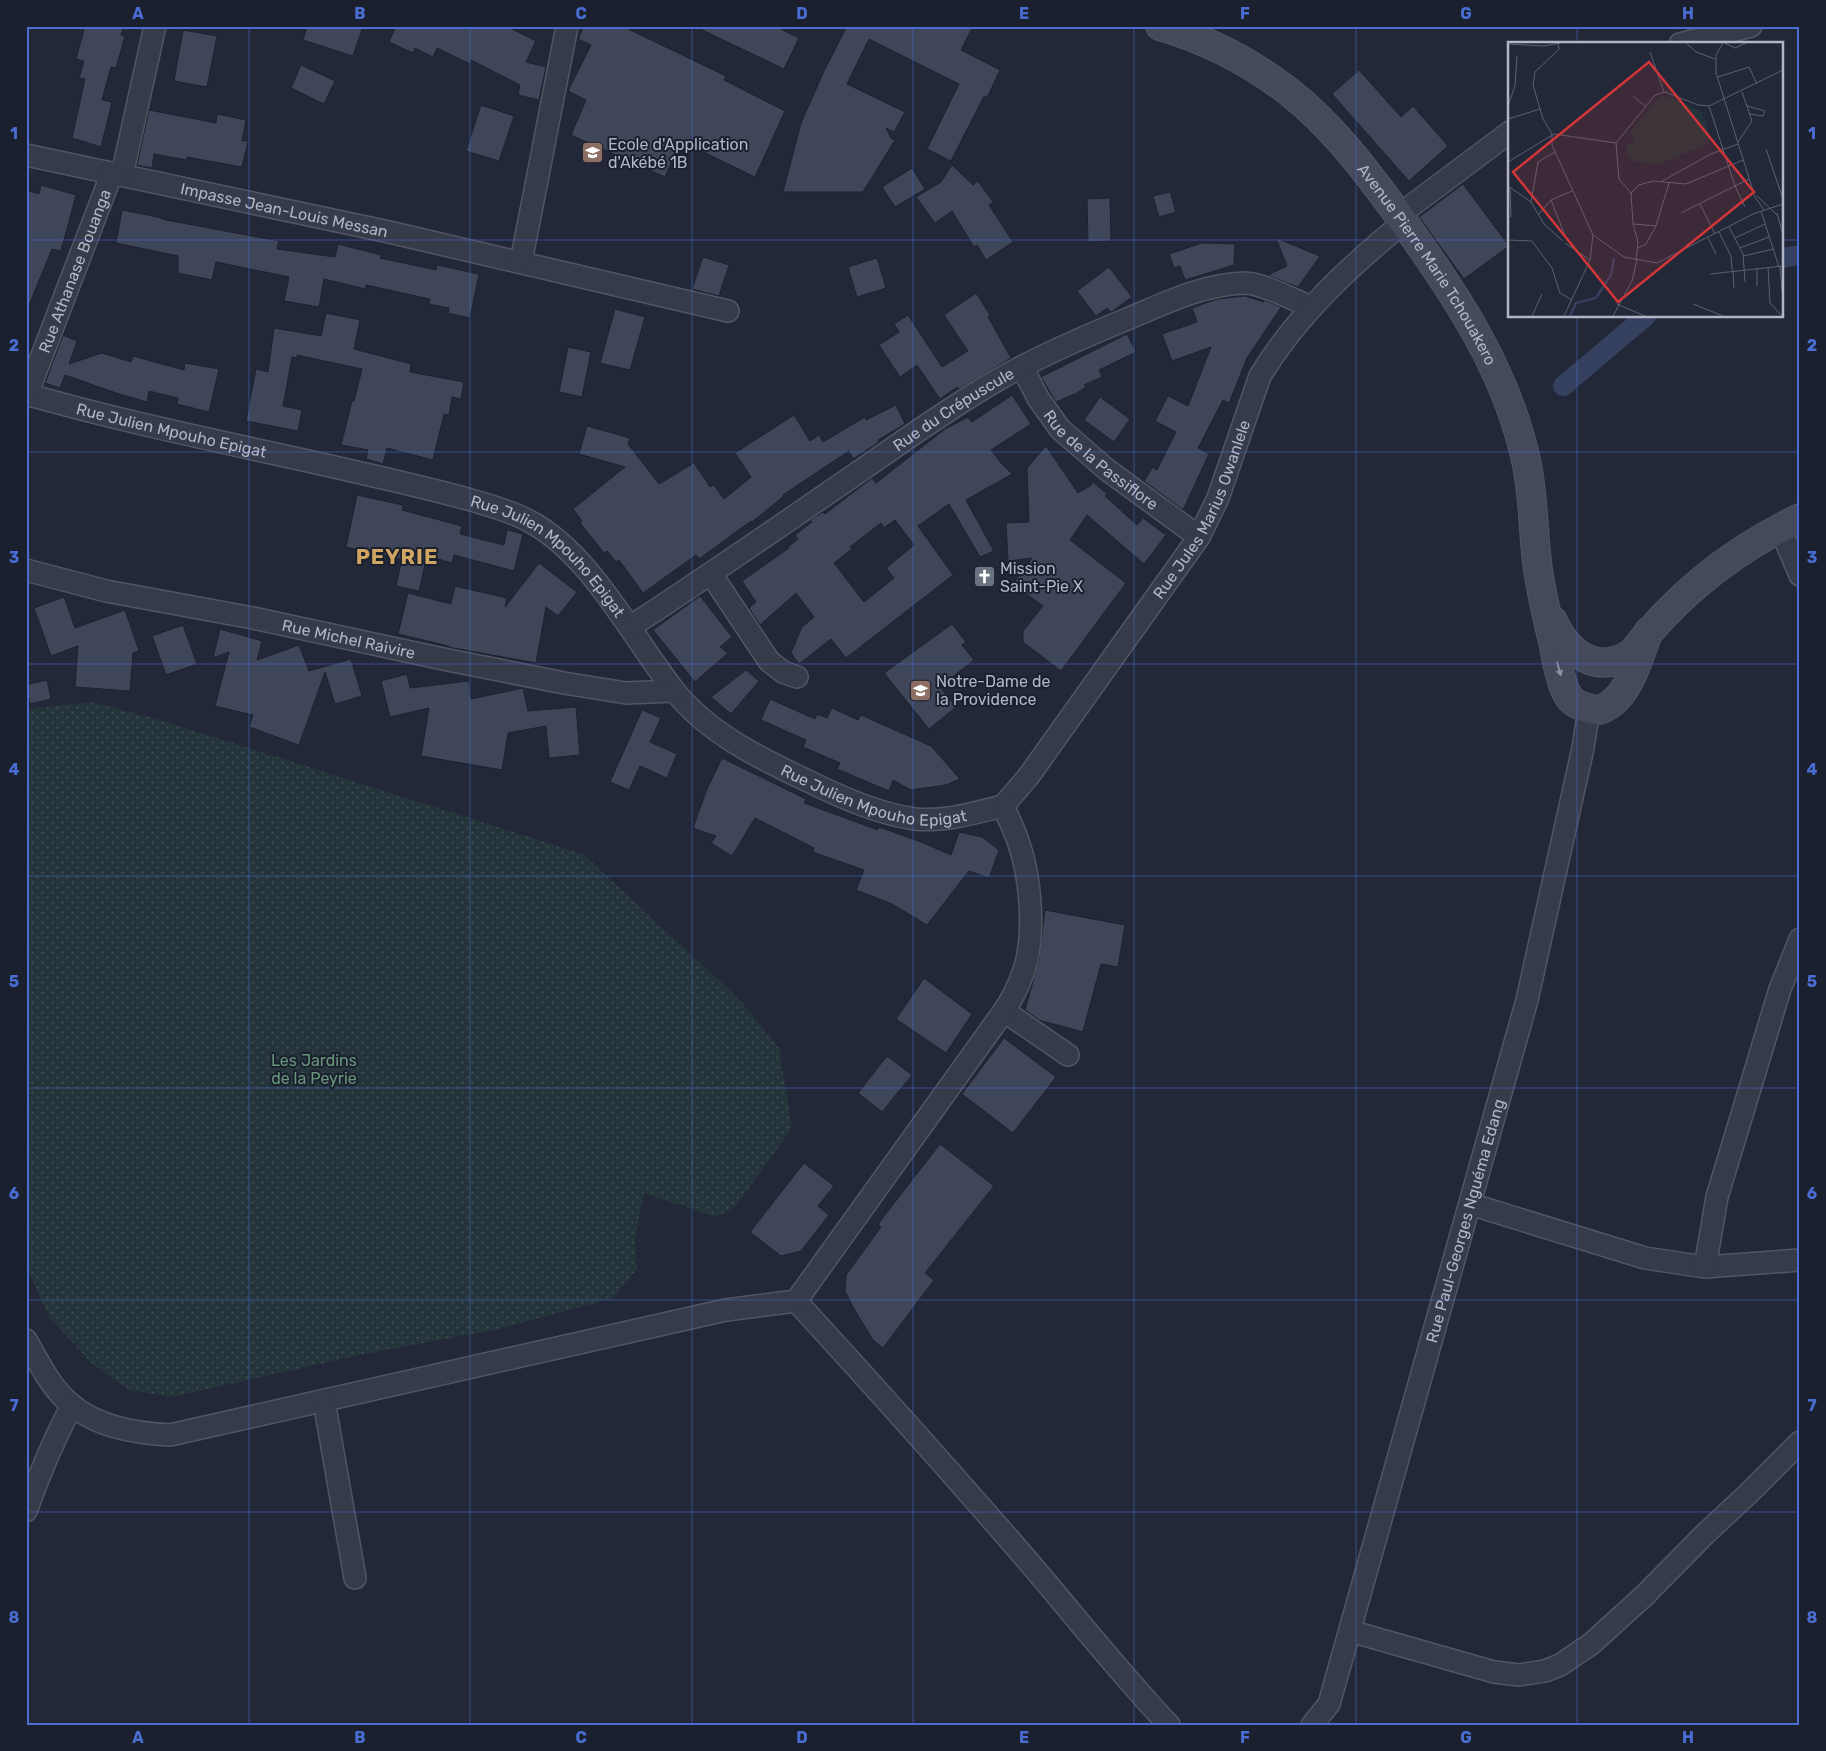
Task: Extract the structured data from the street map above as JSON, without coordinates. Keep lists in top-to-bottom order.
{
  "streets": {
    "main road": ["Avenue Pierre Marie Tchouakero"],
    "street": [
      "Impasse Jean-Louis Messan",
      "Rue Athanase Bouanga",
      "Rue du Crépuscule",
      "Rue Julien Mpouho Epigat",
      "Rue de la Passiflore",
      "Rue Jules Marius Owanlele",
      "Rue Michel Raivire",
      "Rue Paul-Georges Nguéma Edang"
    ]
  },
  "crossings": [
    ["Impasse Jean-Louis Messan", "Rue Athanase Bouanga"],
    ["Avenue Pierre Marie Tchouakero", "Rue Jules Marius Owanlele"],
    ["Rue Athanase Bouanga", "Rue Julien Mpouho Epigat"],
    ["Rue du Crépuscule", "Rue Julien Mpouho Epigat"],
    ["Rue du Crépuscule", "Rue de la Passiflore"],
    ["Rue du Crépuscule", "Rue Jules Marius Owanlele"],
    ["Rue Julien Mpouho Epigat", "Rue Jules Marius Owanlele"],
    ["Rue Julien Mpouho Epigat", "Rue Michel Raivire"],
    ["Rue de la Passiflore", "Rue Jules Marius Owanlele"]
  ],
  "districts": ["PEYRIE"],
  "parks": ["Les Jardins de la Peyrie"],
  "places": {
    "school or university": ["Ecole d'Application d'Akébé 1B", "Notre-Dame de la Providence"],
    "church": ["Mission Saint-Pie X"]
  },
  "grid": {
    "columns": [
      "A",
      "B",
      "C",
      "D",
      "E",
      "F",
      "G",
      "H"
    ],
    "rows": [
      "1",
      "2",
      "3",
      "4",
      "5",
      "6",
      "7",
      "8"
    ]
  }
}
